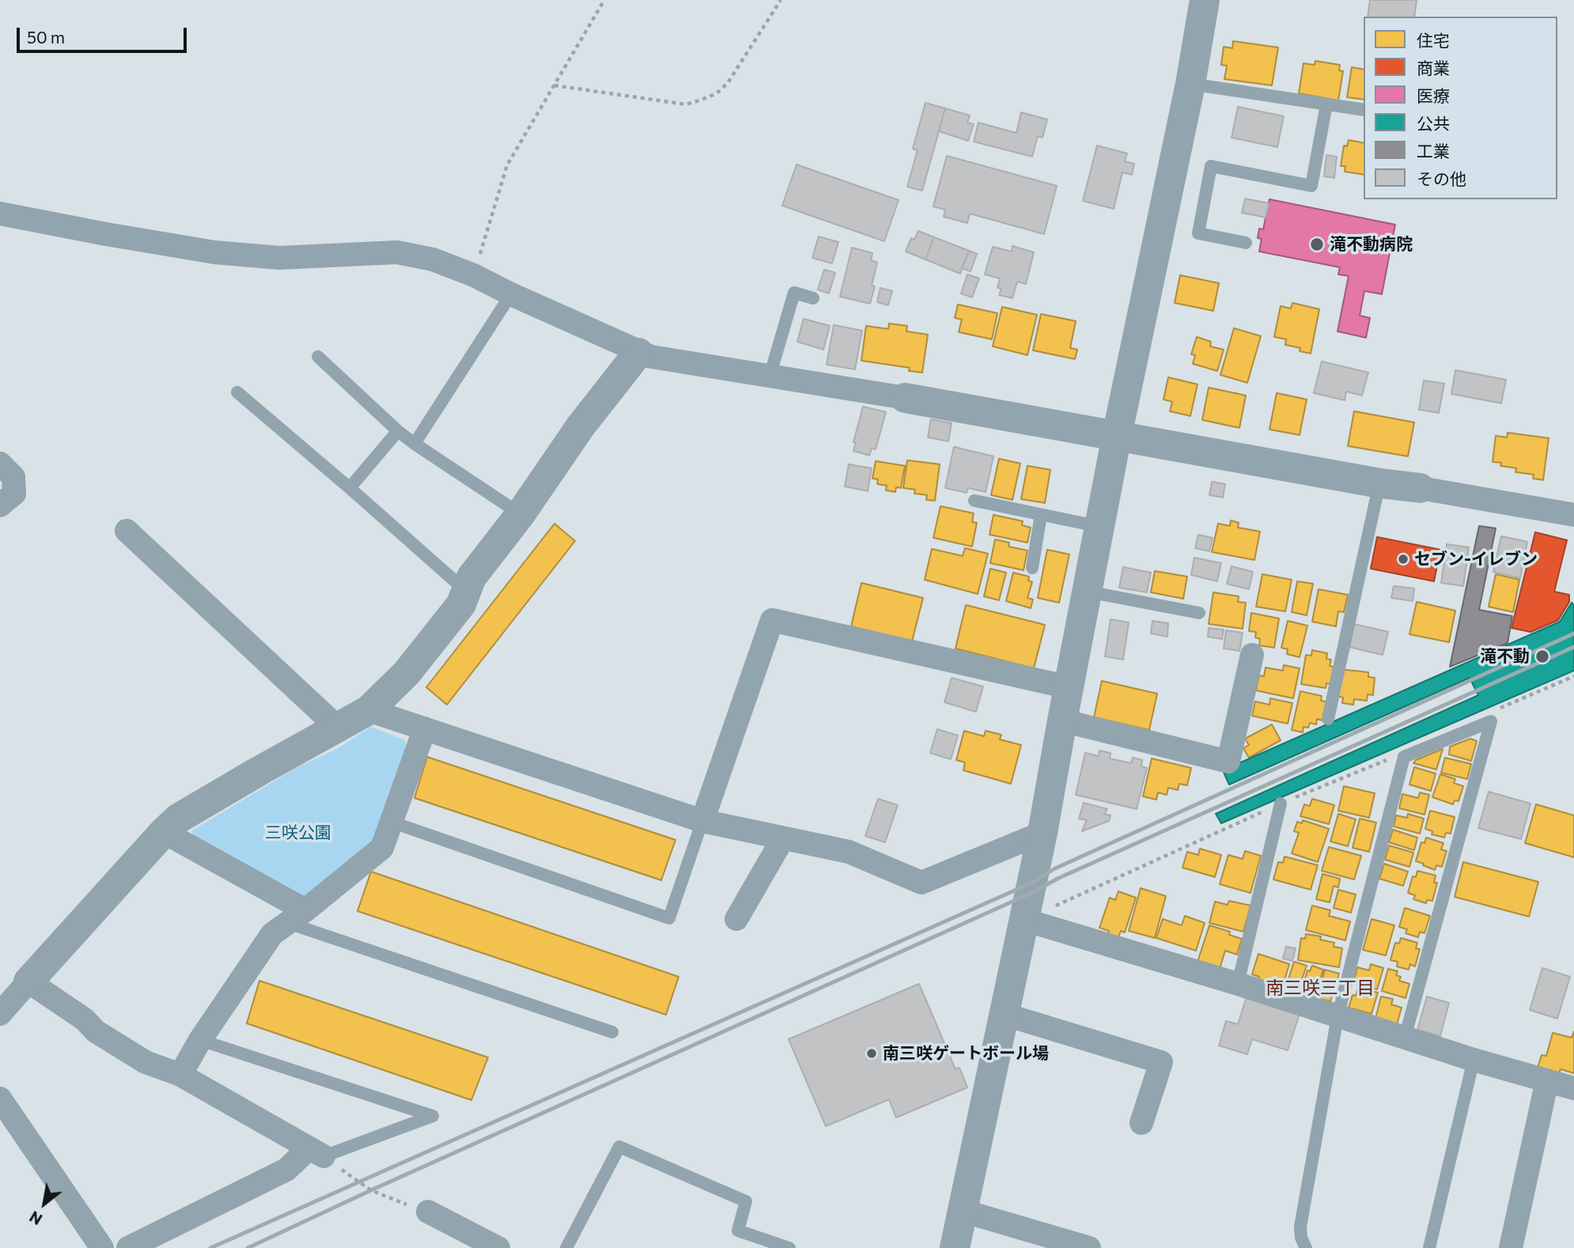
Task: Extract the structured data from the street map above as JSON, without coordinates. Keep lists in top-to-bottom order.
{
  "districts": ["南三咲三丁目"],
  "parks": ["三咲公園"],
  "places": [
    "滝不動病院",
    "セブン-イレブン",
    "滝不動",
    "南三咲ゲートボール場"
  ],
  "legend": [
    "住宅",
    "商業",
    "医療",
    "公共",
    "工業",
    "その他"
  ],
  "scale_bar": "50 m",
  "north": "bottom left"
}
